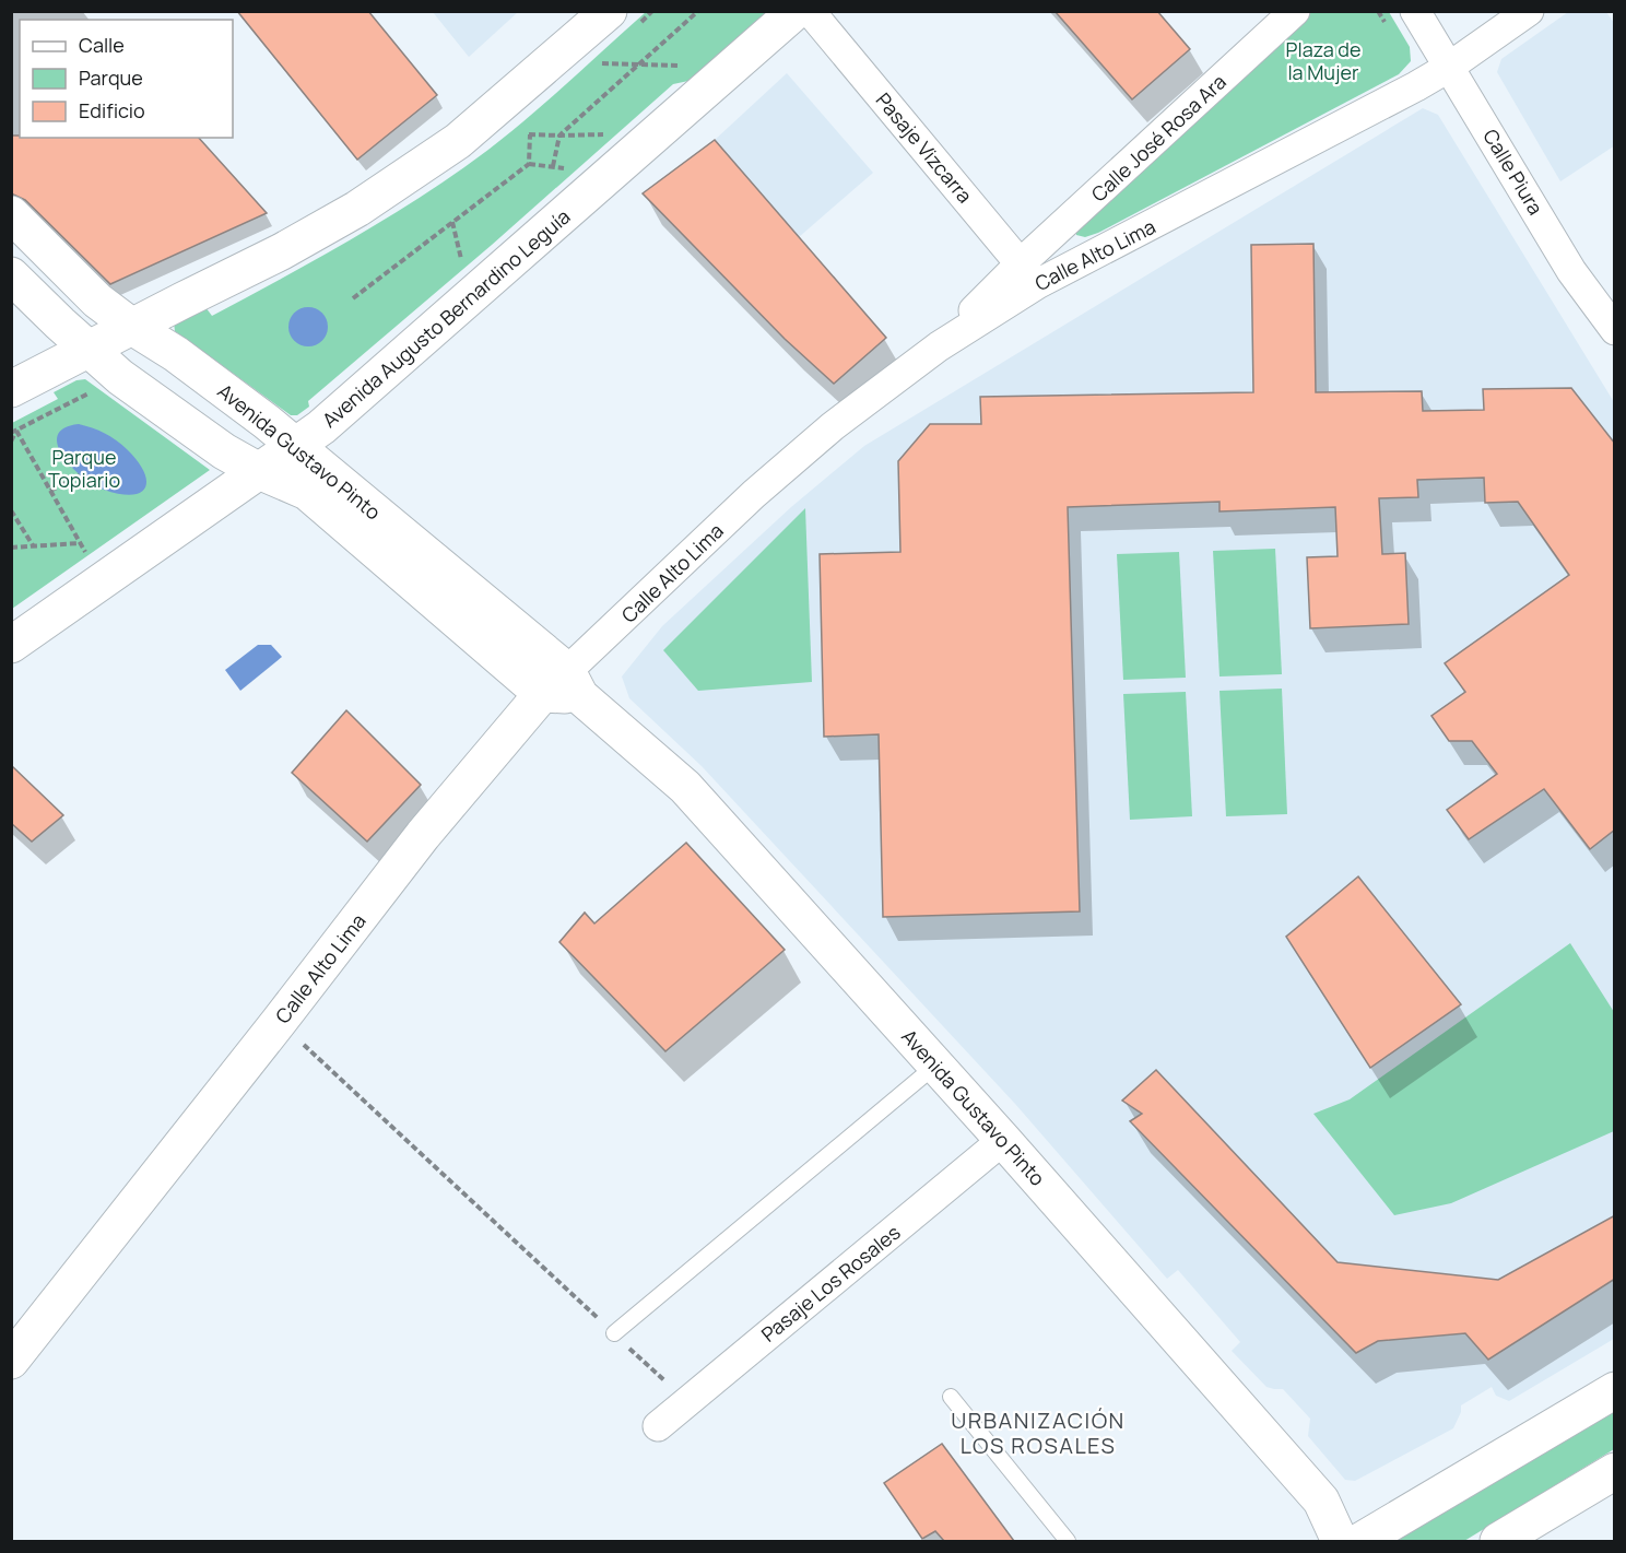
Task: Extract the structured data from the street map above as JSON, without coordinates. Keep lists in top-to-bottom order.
{
  "streets": {
    "main road": ["Calle Alto Lima", "Avenida Augusto Bernardino Leguía", "Avenida Gustavo Pinto"],
    "street": [
      "Calle José Rosa Ara",
      "Pasaje Vizcarra",
      "Calle Piura",
      "Pasaje Los Rosales"
    ]
  },
  "crossings": [
    ["Calle José Rosa Ara", "Pasaje Vizcarra"],
    ["Calle José Rosa Ara", "Calle Alto Lima"],
    ["Pasaje Vizcarra", "Calle Alto Lima"],
    ["Calle Piura", "Calle Alto Lima"],
    ["Calle Alto Lima", "Avenida Gustavo Pinto"],
    ["Avenida Augusto Bernardino Leguía", "Avenida Gustavo Pinto"],
    ["Avenida Gustavo Pinto", "Pasaje Los Rosales"]
  ],
  "districts": ["URBANIZACIÓN LOS ROSALES"],
  "parks": ["Plaza de la Mujer", "Parque Topiario"],
  "legend": ["Calle", "Parque", "Edificio"]
}
